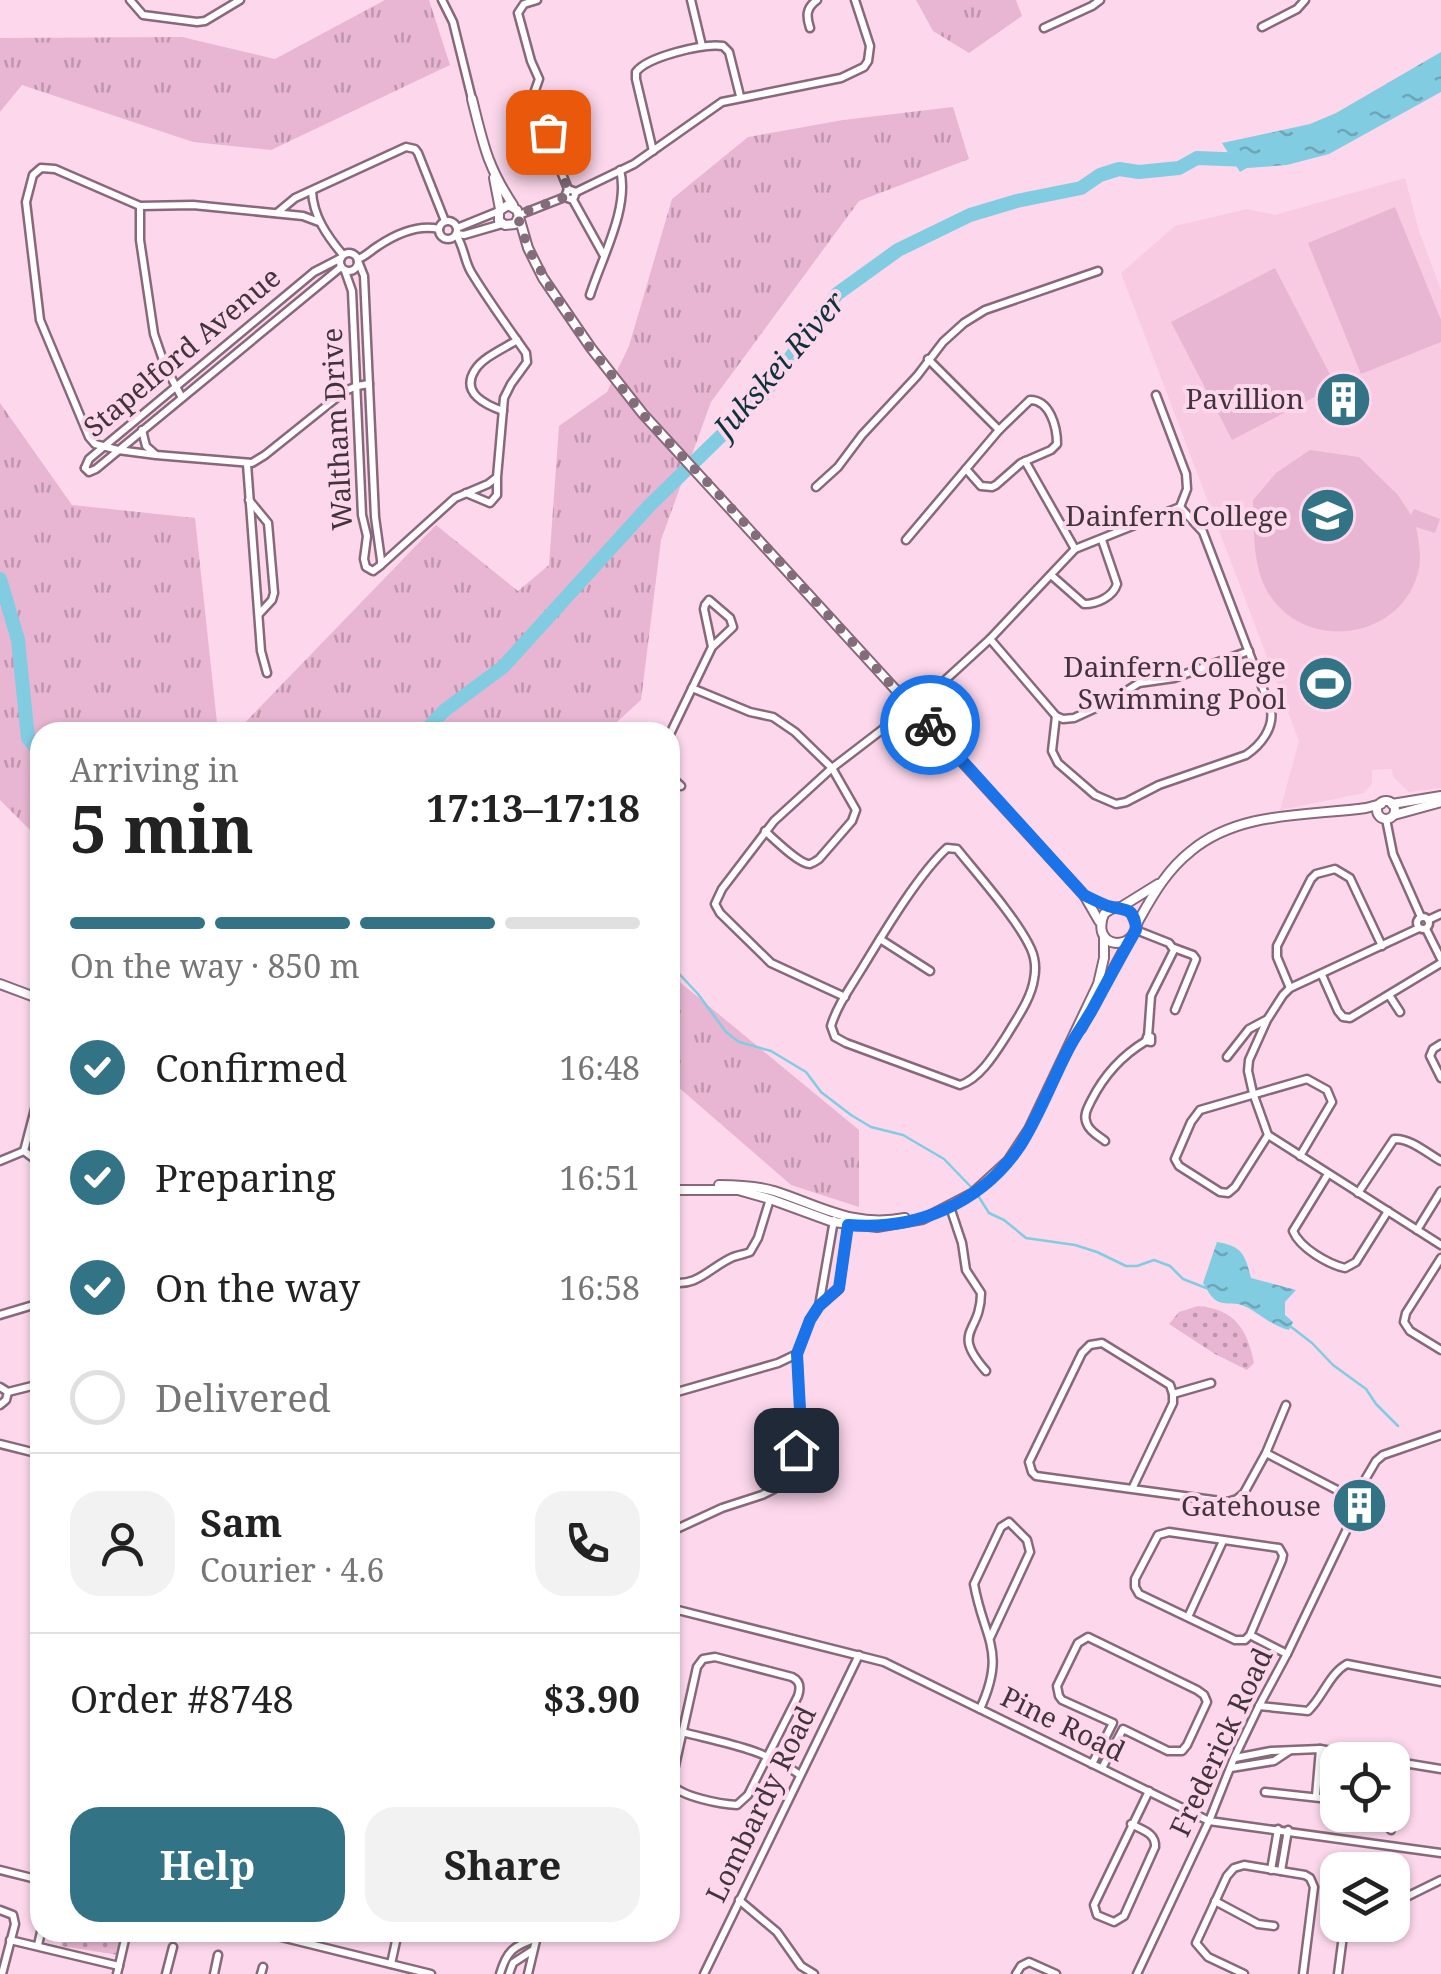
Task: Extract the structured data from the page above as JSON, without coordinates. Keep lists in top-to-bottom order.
{
  "streets": {
    "street": [
      "Stapelford Avenue",
      "Waltham Drive",
      "Pine Road",
      "Frederick Road",
      "Lombardy Road"
    ]
  },
  "crossings": [
    ["Stapelford Avenue", "Waltham Drive"],
    ["Pine Road", "Frederick Road"],
    ["Pine Road", "Lombardy Road"]
  ],
  "water": ["Jukskei River"],
  "places": {
    "building": ["Pavillion", "Gatehouse"],
    "school or university": ["Dainfern College"],
    "sports": ["Dainfern College Swimming Pool"]
  },
  "page": {
    "heading": ["5 min", "Arriving in", "17:13–17:18"],
    "panel": [
      "Sam",
      "Courier · 4.6",
      "Order #8748",
      "$3.90"
    ],
    "bar": "On the way · 850 m",
    "list": [
      ["Confirmed", "16:48"],
      ["Preparing", "16:51"],
      ["On the way", "16:58"],
      "Delivered"
    ],
    "buttons": ["Help", "Share"]
  }
}
